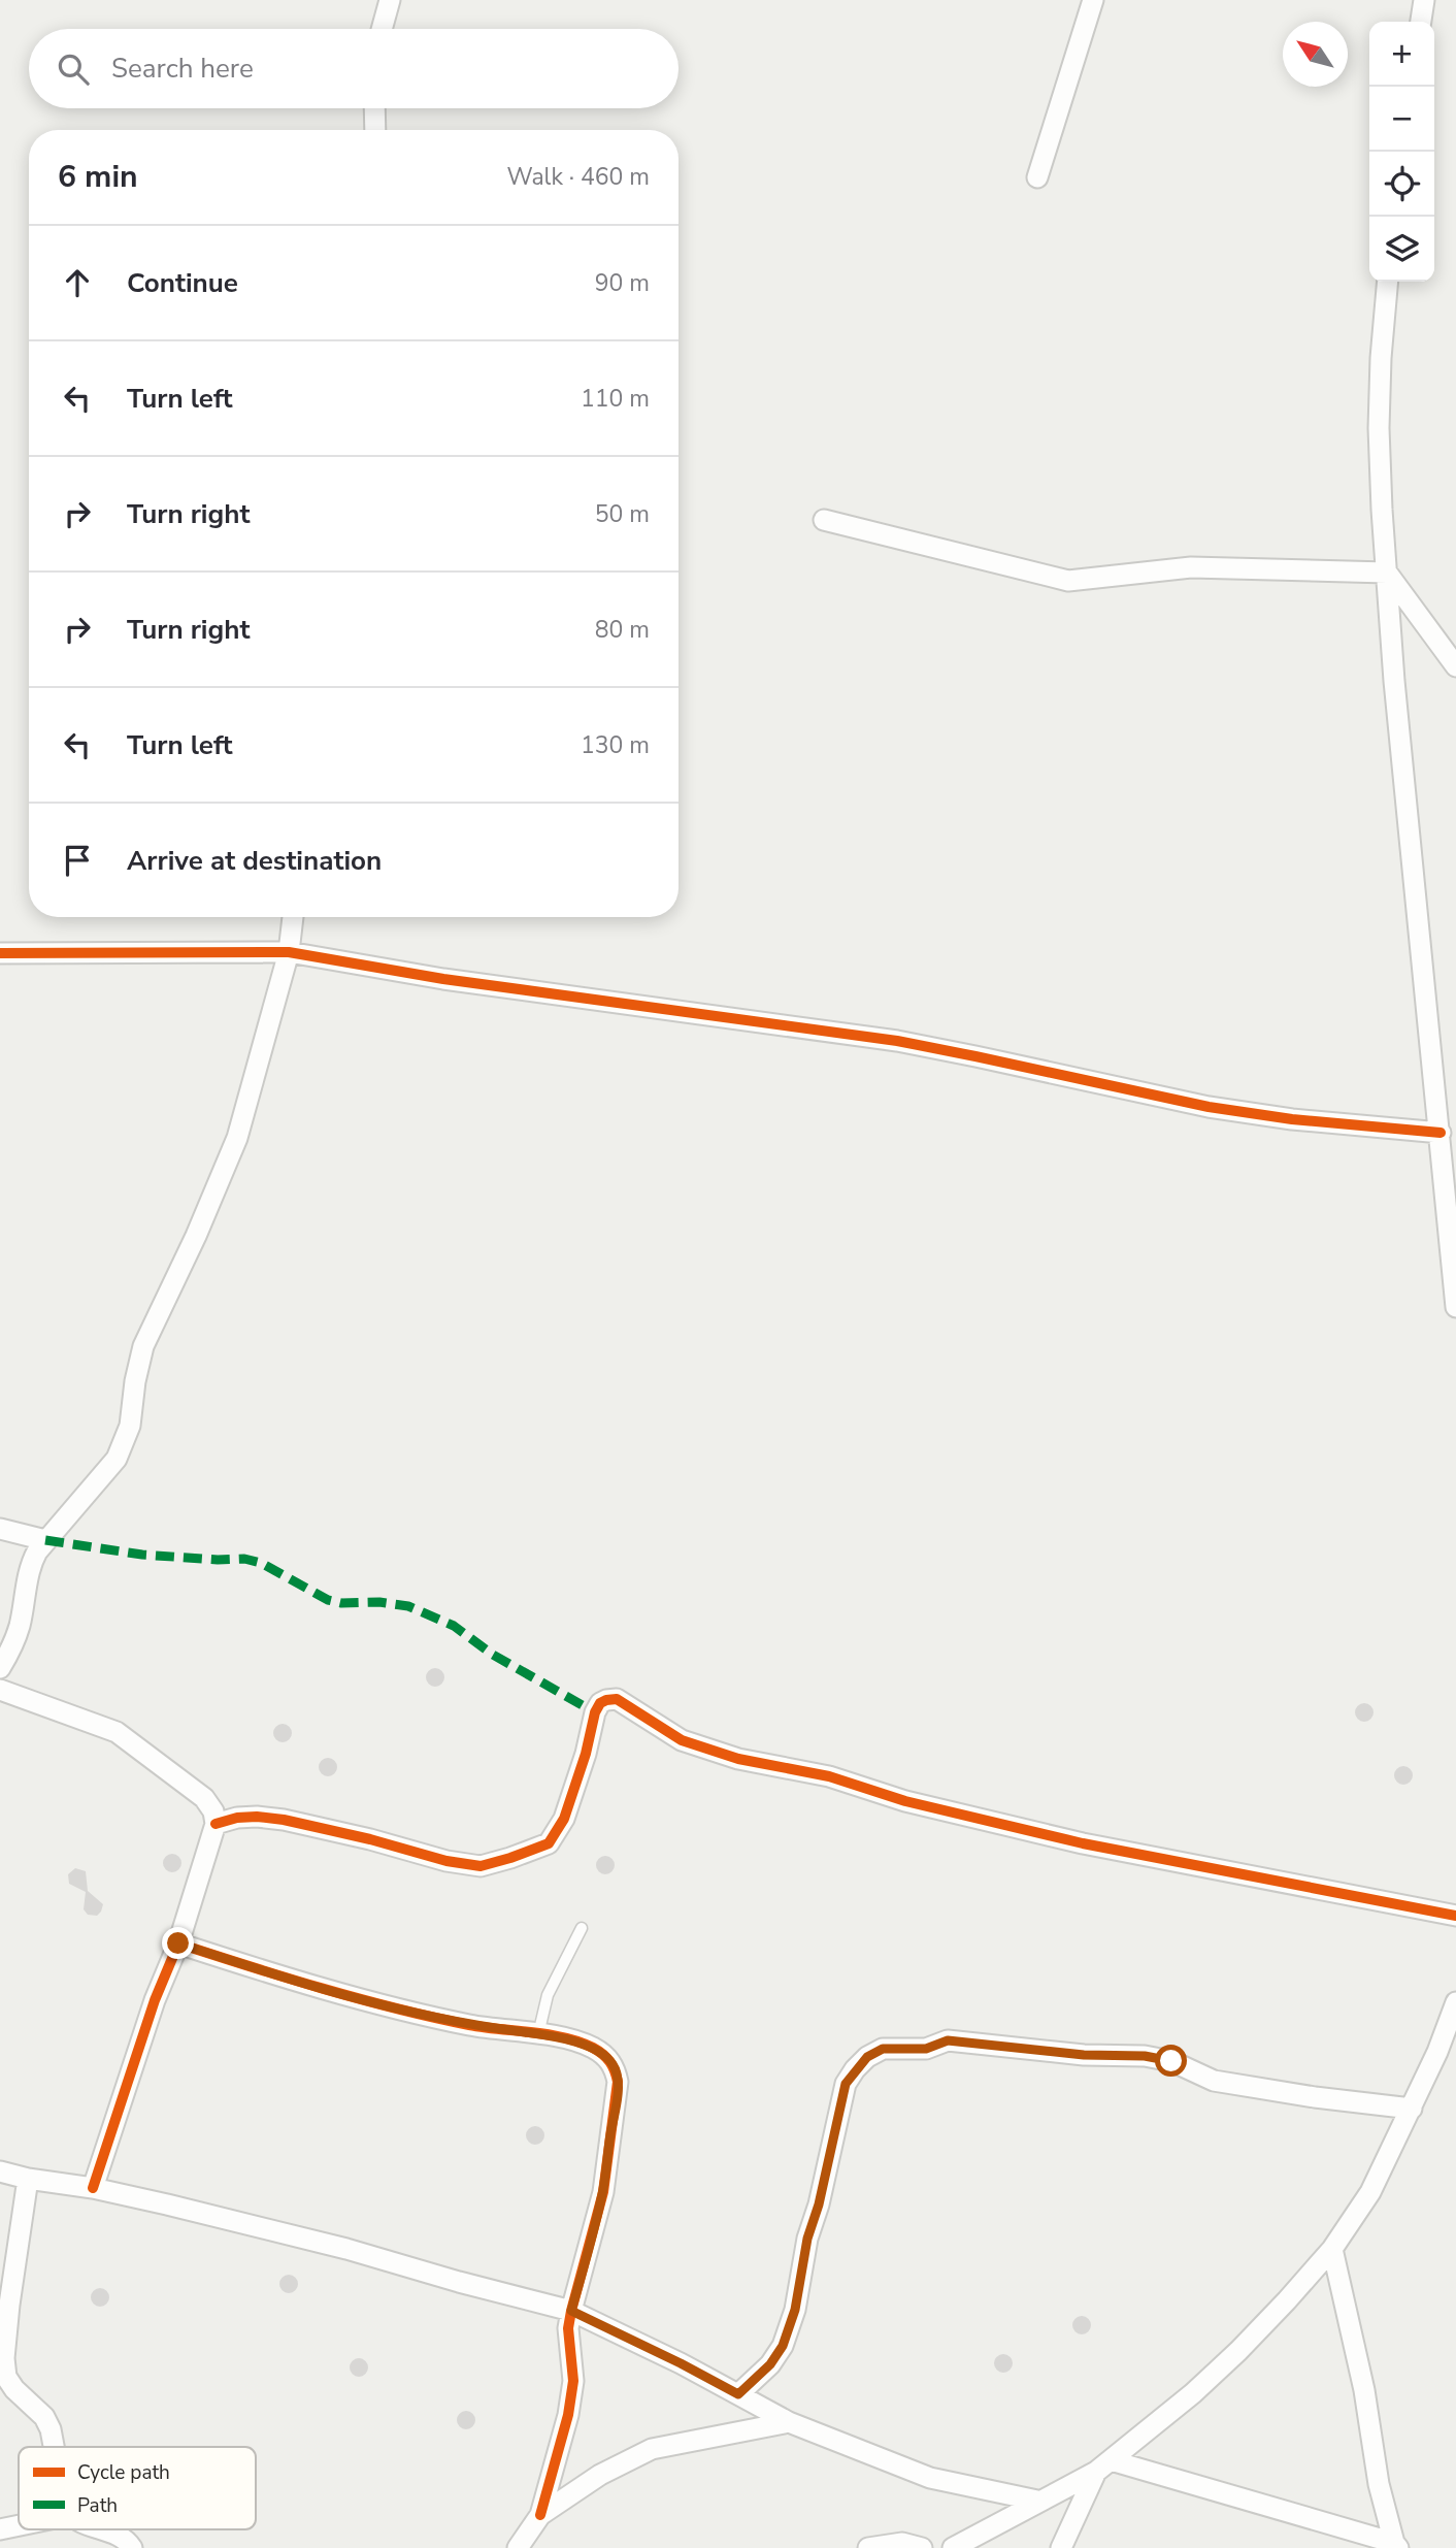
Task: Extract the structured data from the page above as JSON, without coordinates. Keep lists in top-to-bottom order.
{
  "legend": ["Cycle path", "Path"],
  "north": "top left",
  "page": {
    "map_buttons": ["+", "−"],
    "search": "Search here",
    "heading": ["6 min", "Walk · 460 m"],
    "list": [
      ["Continue", "90 m"],
      ["Turn left", "110 m"],
      ["Turn right", "50 m"],
      ["Turn right", "80 m"],
      ["Turn left", "130 m"],
      "Arrive at destination"
    ]
  }
}
